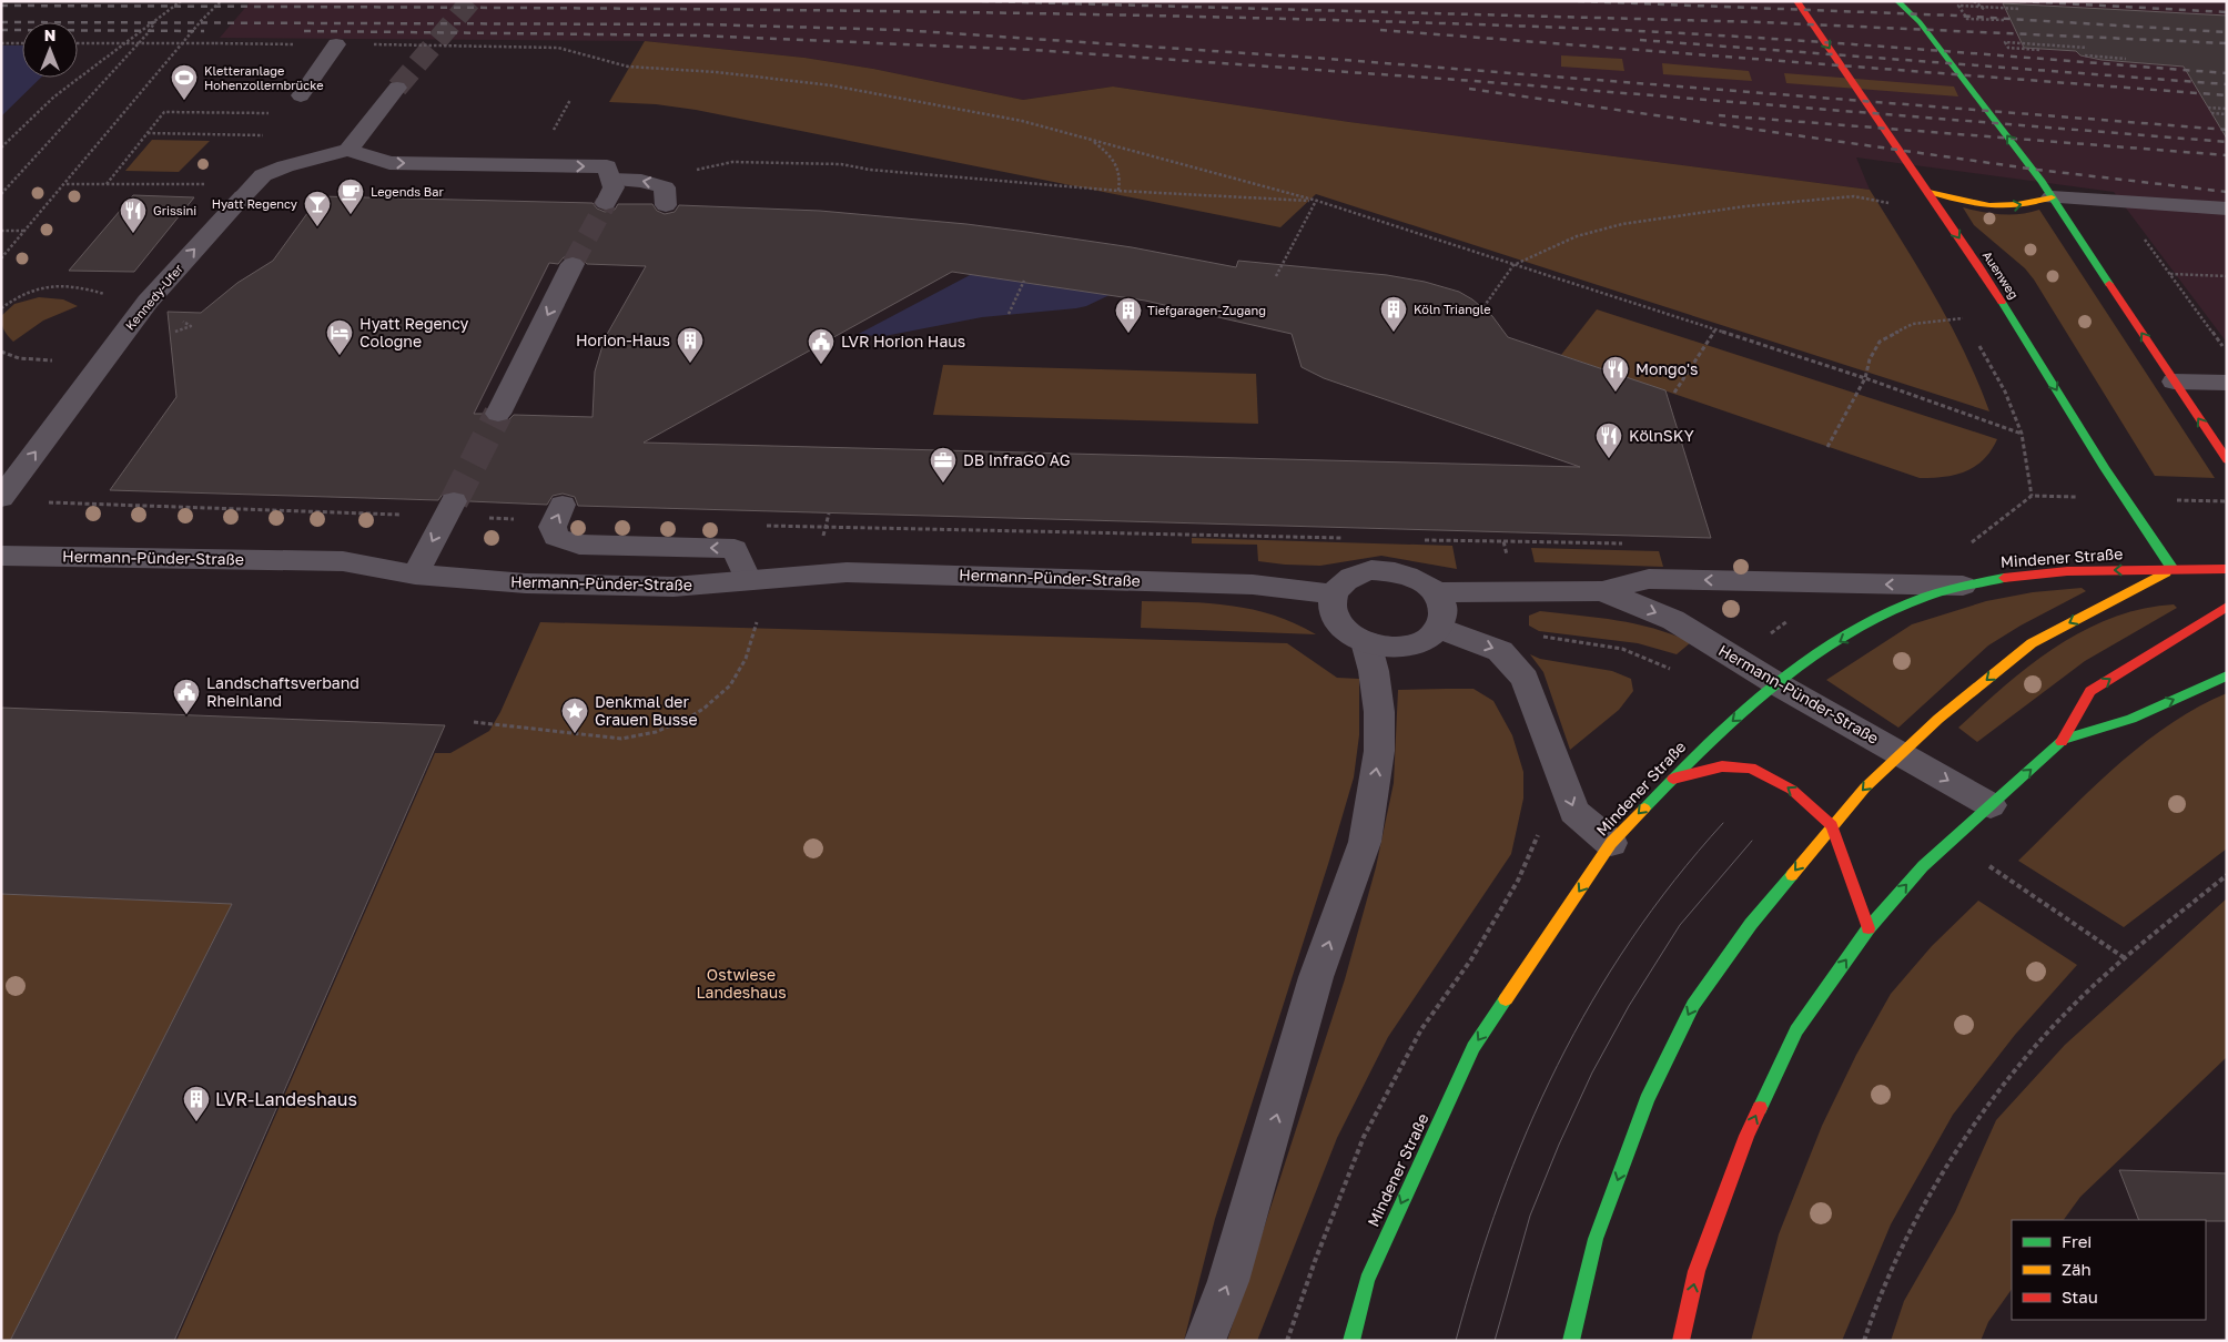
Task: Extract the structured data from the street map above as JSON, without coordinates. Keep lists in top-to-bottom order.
{
  "streets": {
    "main road": ["Auenweg", "Mindener Straße"],
    "street": ["Kennedy-Ufer", "Hermann-Pünder-Straße"]
  },
  "crossings": [
    ["Auenweg", "Mindener Straße"],
    ["Hermann-Pünder-Straße", "Mindener Straße"]
  ],
  "one_way": ["Kennedy-Ufer"],
  "parks": ["Ostwiese Landeshaus"],
  "places": {
    "sports": ["Kletteranlage Hohenzollernbrücke"],
    "cafe": ["Legends Bar"],
    "bar": ["Hyatt Regency"],
    "restaurant": ["Grissini", "Mongo's", "KölnSKY"],
    "building": [
      "Köln Triangle",
      "Tiefgaragen-Zugang",
      "Horion-Haus",
      "LVR-Landeshaus"
    ],
    "hotel": ["Hyatt Regency Cologne"],
    "public building": ["LVR Horion Haus", "Landschaftsverband Rheinland"],
    "office": ["DB InfraGO AG"],
    "place": ["Denkmal der Grauen Busse"]
  },
  "legend": ["Frei", "Zäh", "Stau"],
  "north": "top"
}
